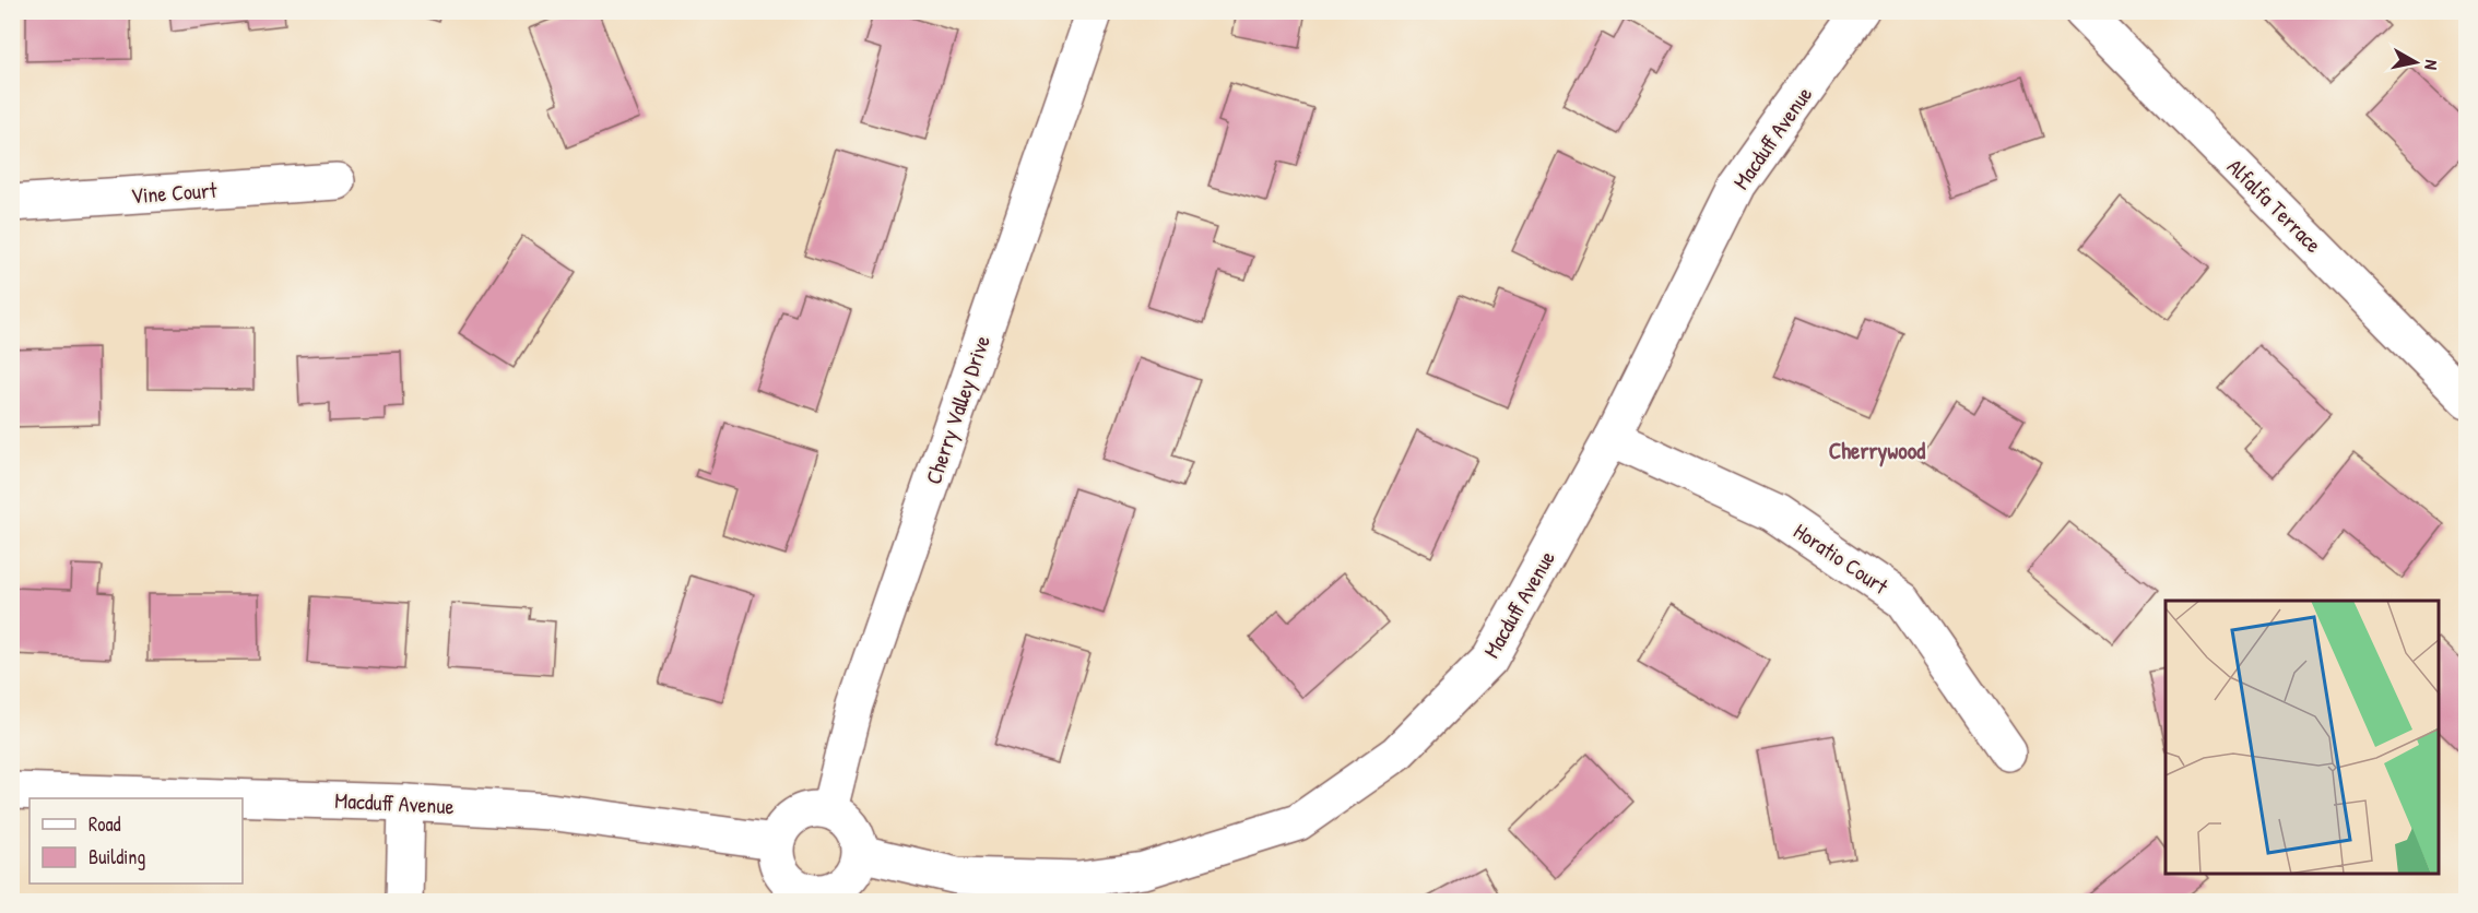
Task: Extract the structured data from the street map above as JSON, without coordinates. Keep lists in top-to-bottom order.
{
  "streets": {
    "street": [
      "Macduff Avenue",
      "Vine Court",
      "Alfalfa Terrace",
      "Cherry Valley Drive",
      "Horatio Court"
    ]
  },
  "crossings": [
    ["Macduff Avenue", "Cherry Valley Drive"],
    ["Macduff Avenue", "Horatio Court"]
  ],
  "districts": ["Cherrywood"],
  "legend": ["Road", "Building"],
  "north": "right"
}
